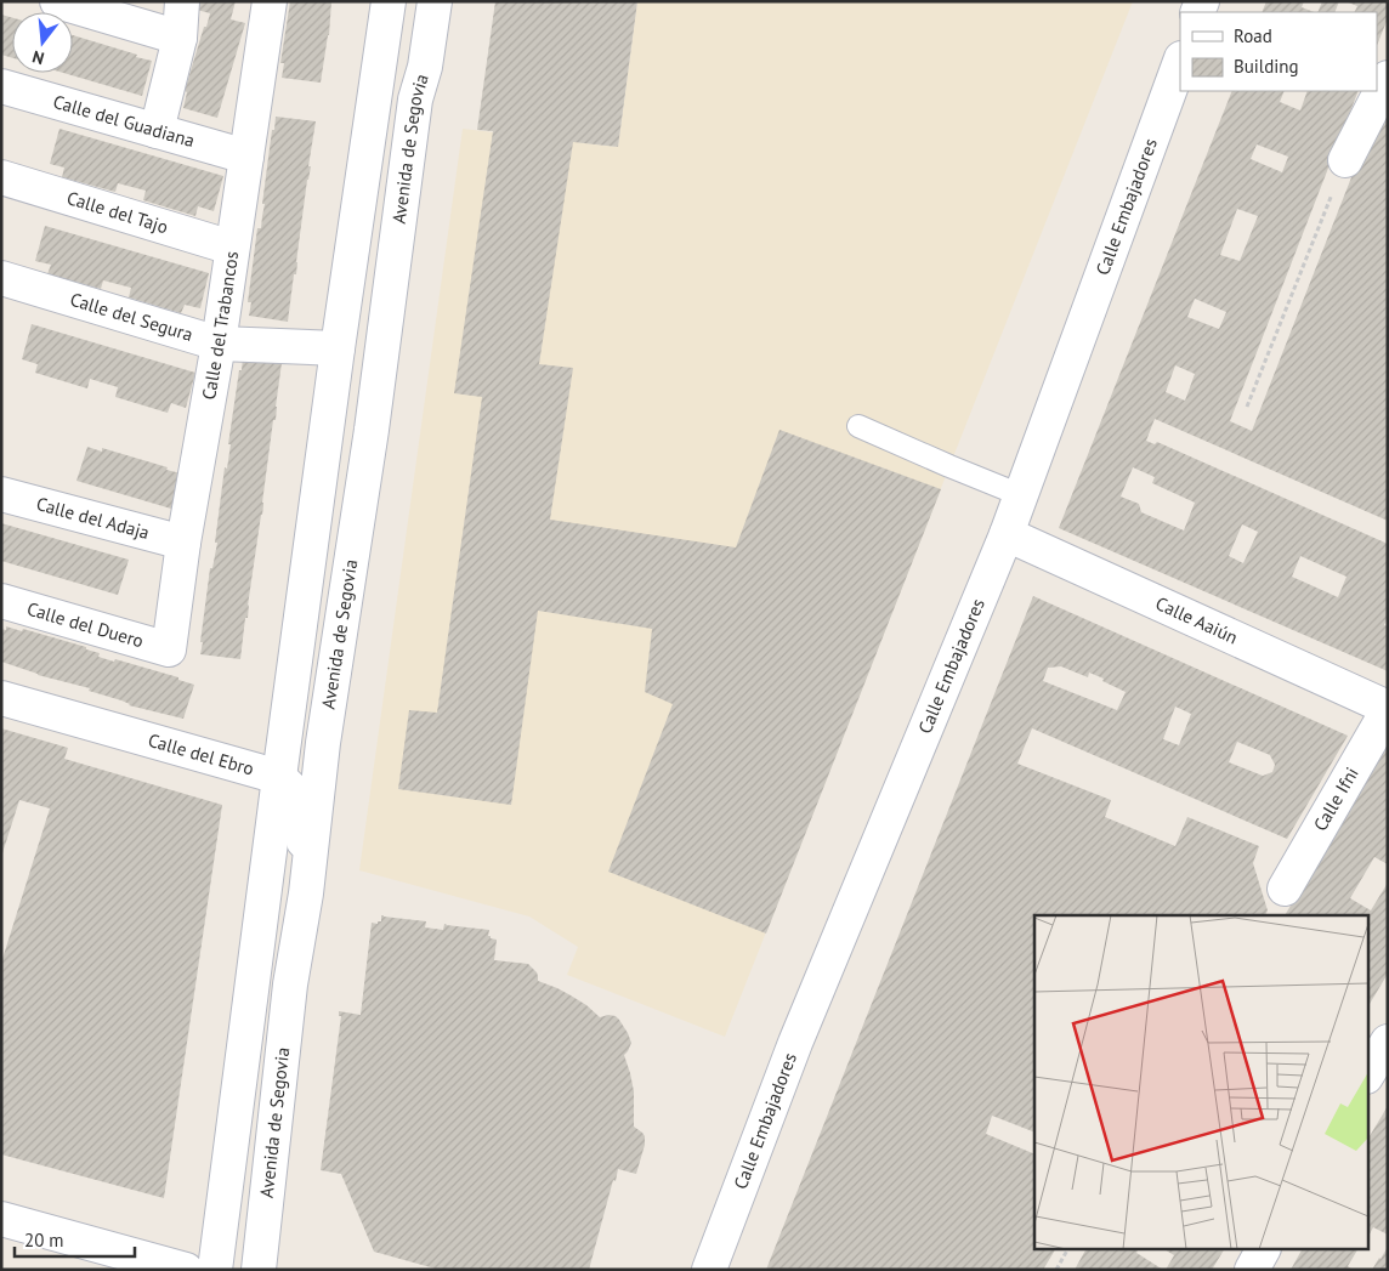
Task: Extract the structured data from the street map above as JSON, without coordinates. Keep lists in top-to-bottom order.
{
  "streets": {
    "street": [
      "Calle del Guadiana",
      "Avenida de Segovia",
      "Calle Embajadores",
      "Calle del Tajo",
      "Calle del Segura",
      "Calle del Trabancos",
      "Calle del Adaja",
      "Calle Aaiún",
      "Calle del Duero",
      "Calle del Ebro",
      "Calle Ifni"
    ]
  },
  "crossings": [
    ["Calle del Guadiana", "Calle del Trabancos"],
    ["Avenida de Segovia", "Calle del Ebro"],
    ["Calle Embajadores", "Calle Aaiún"],
    ["Calle del Tajo", "Calle del Trabancos"],
    ["Calle del Segura", "Calle del Trabancos"],
    ["Calle del Trabancos", "Calle del Adaja"],
    ["Calle del Trabancos", "Calle del Duero"],
    ["Calle Aaiún", "Calle Ifni"]
  ],
  "legend": ["Road", "Building"],
  "scale_bar": "20 m",
  "north": "bottom"
}
